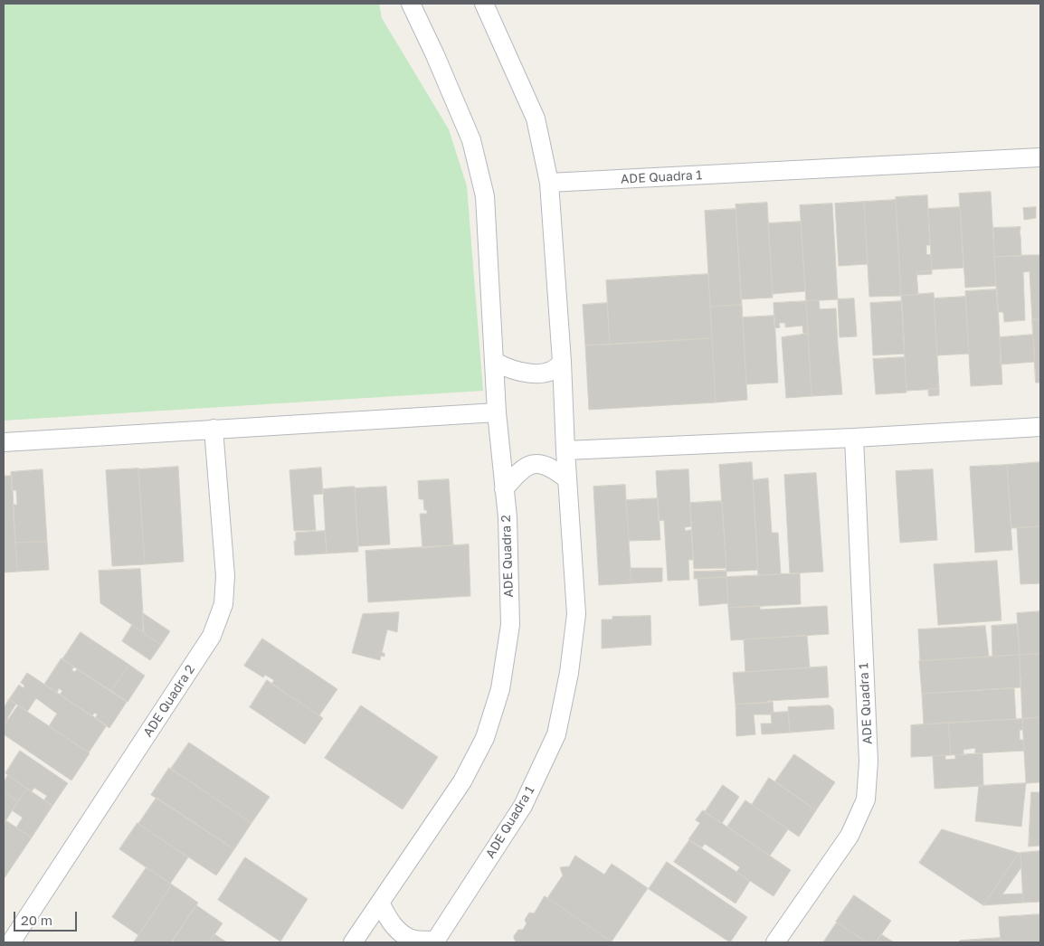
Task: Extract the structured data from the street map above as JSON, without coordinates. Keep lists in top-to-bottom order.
{
  "streets": {
    "street": ["ADE Quadra 1", "ADE Quadra 2"]
  },
  "scale_bar": "20 m"
}
